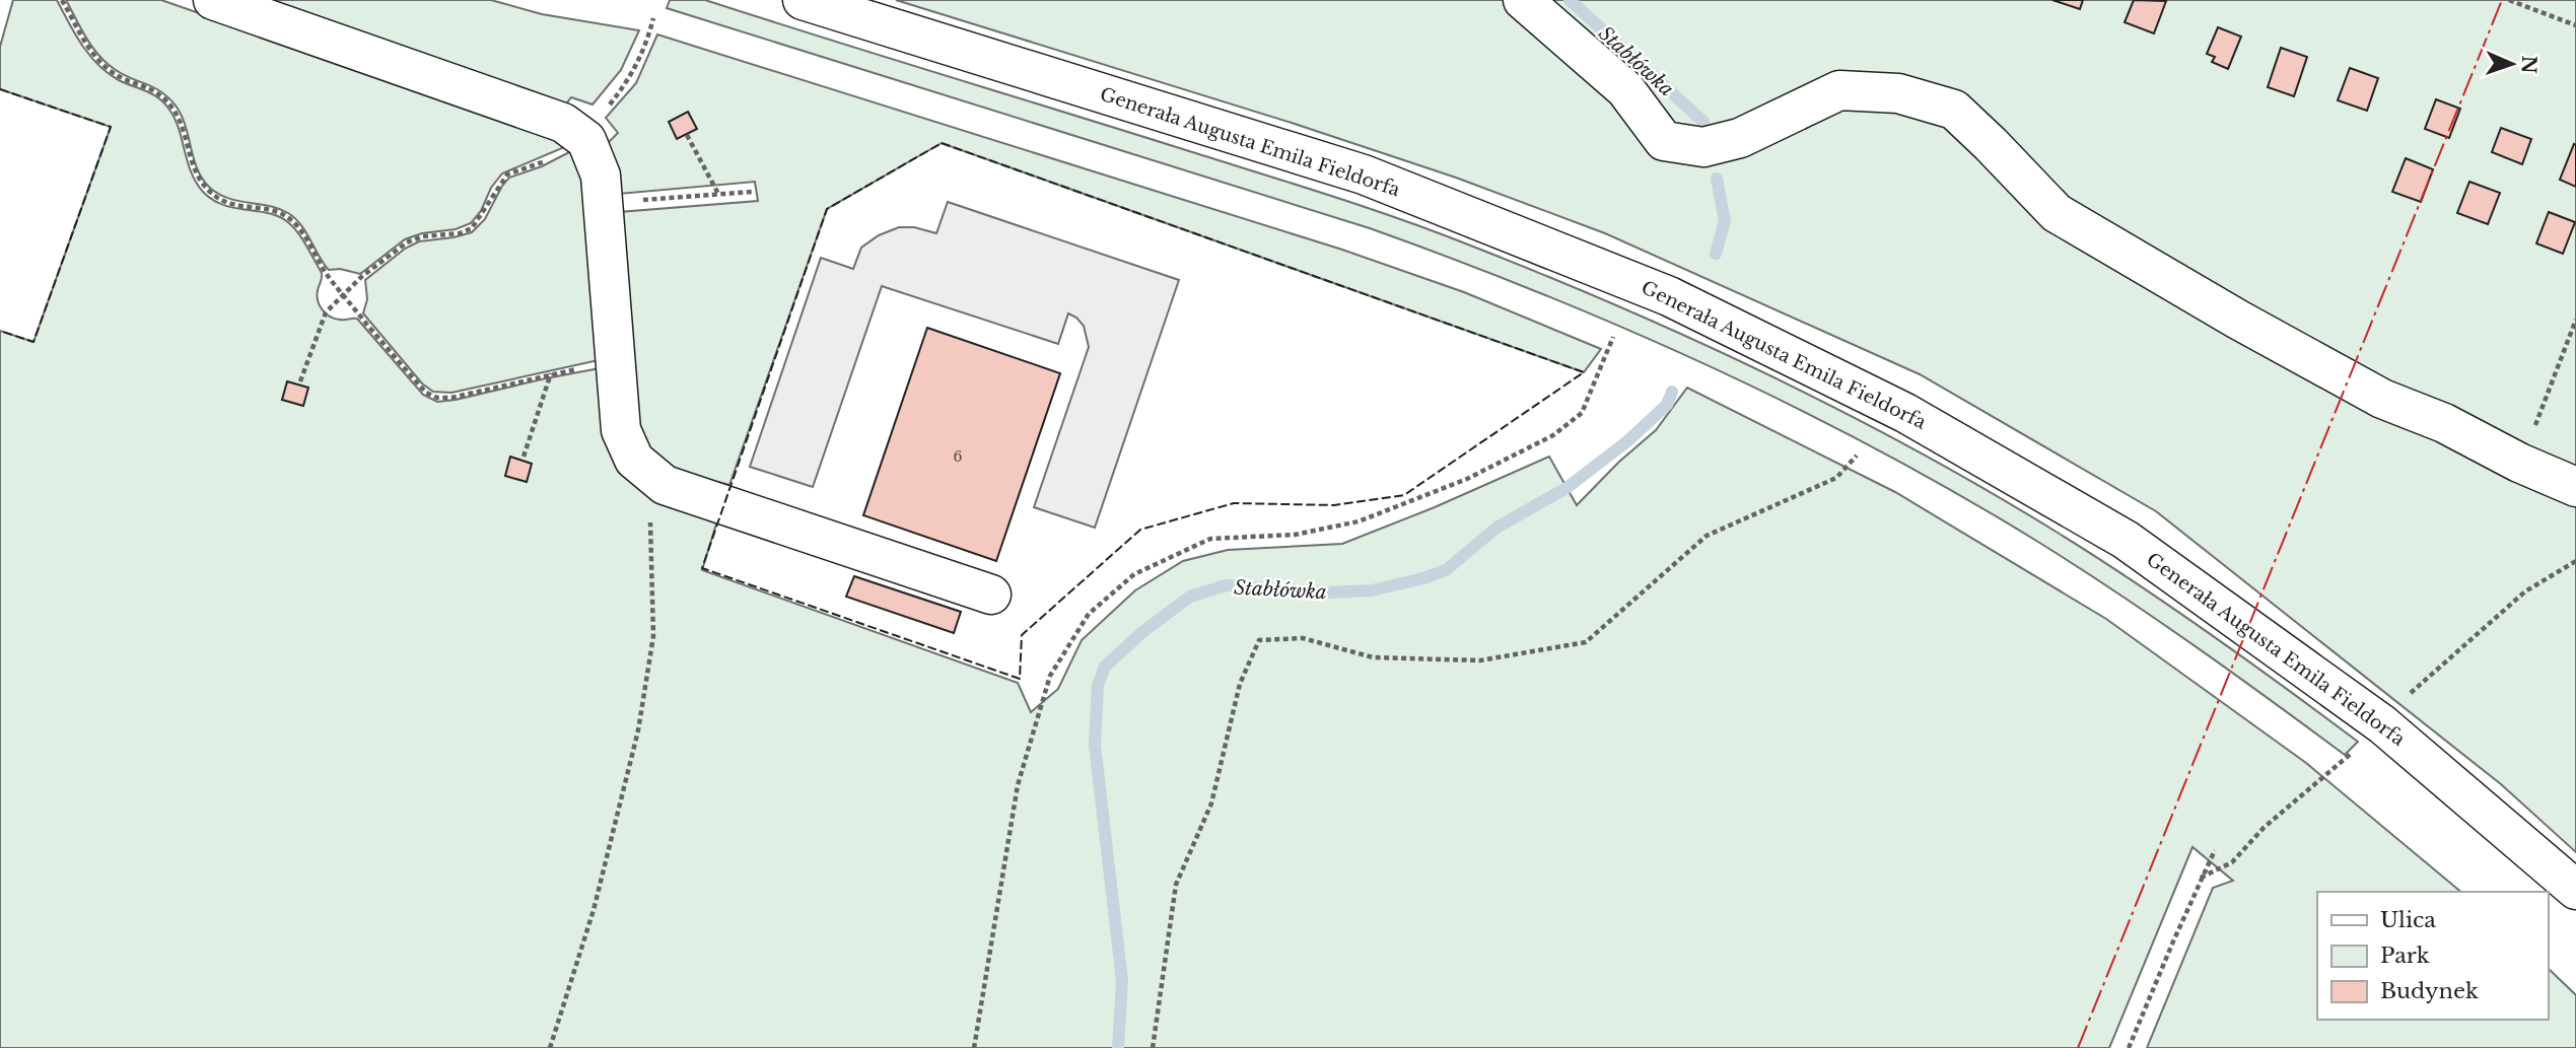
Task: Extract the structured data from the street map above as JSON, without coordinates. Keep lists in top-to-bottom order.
{
  "streets": {
    "street": ["Generała Augusta Emila Fieldorfa"]
  },
  "water": ["Stabłówka"],
  "house_numbers": ["6"],
  "legend": ["Ulica", "Park", "Budynek"],
  "north": "right"
}
